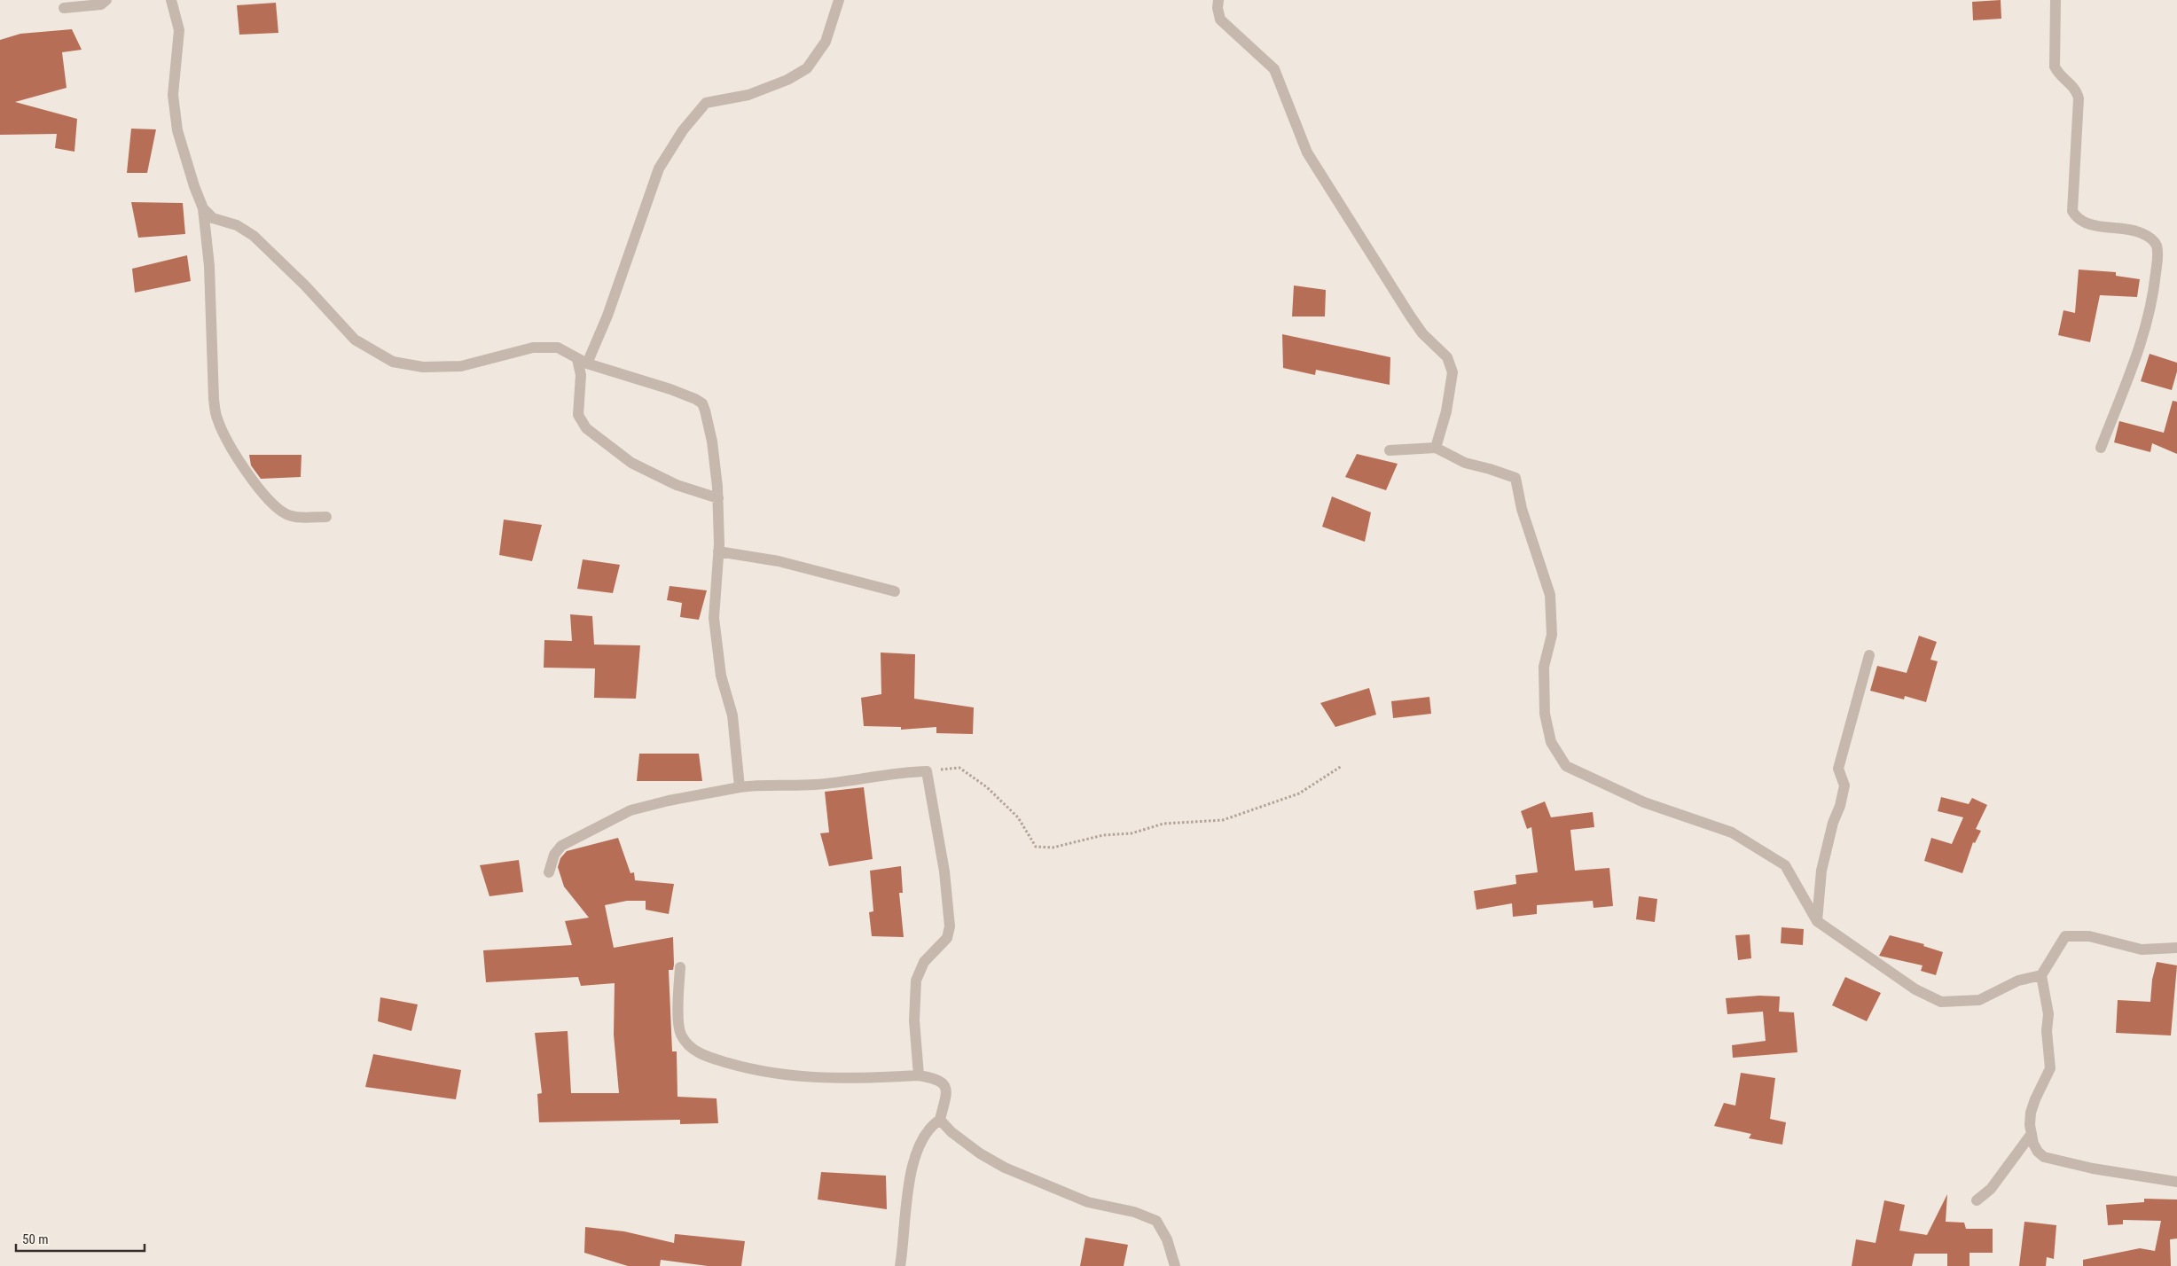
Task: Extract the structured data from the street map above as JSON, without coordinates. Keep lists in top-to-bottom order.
{
  "scale_bar": "50 m"
}
